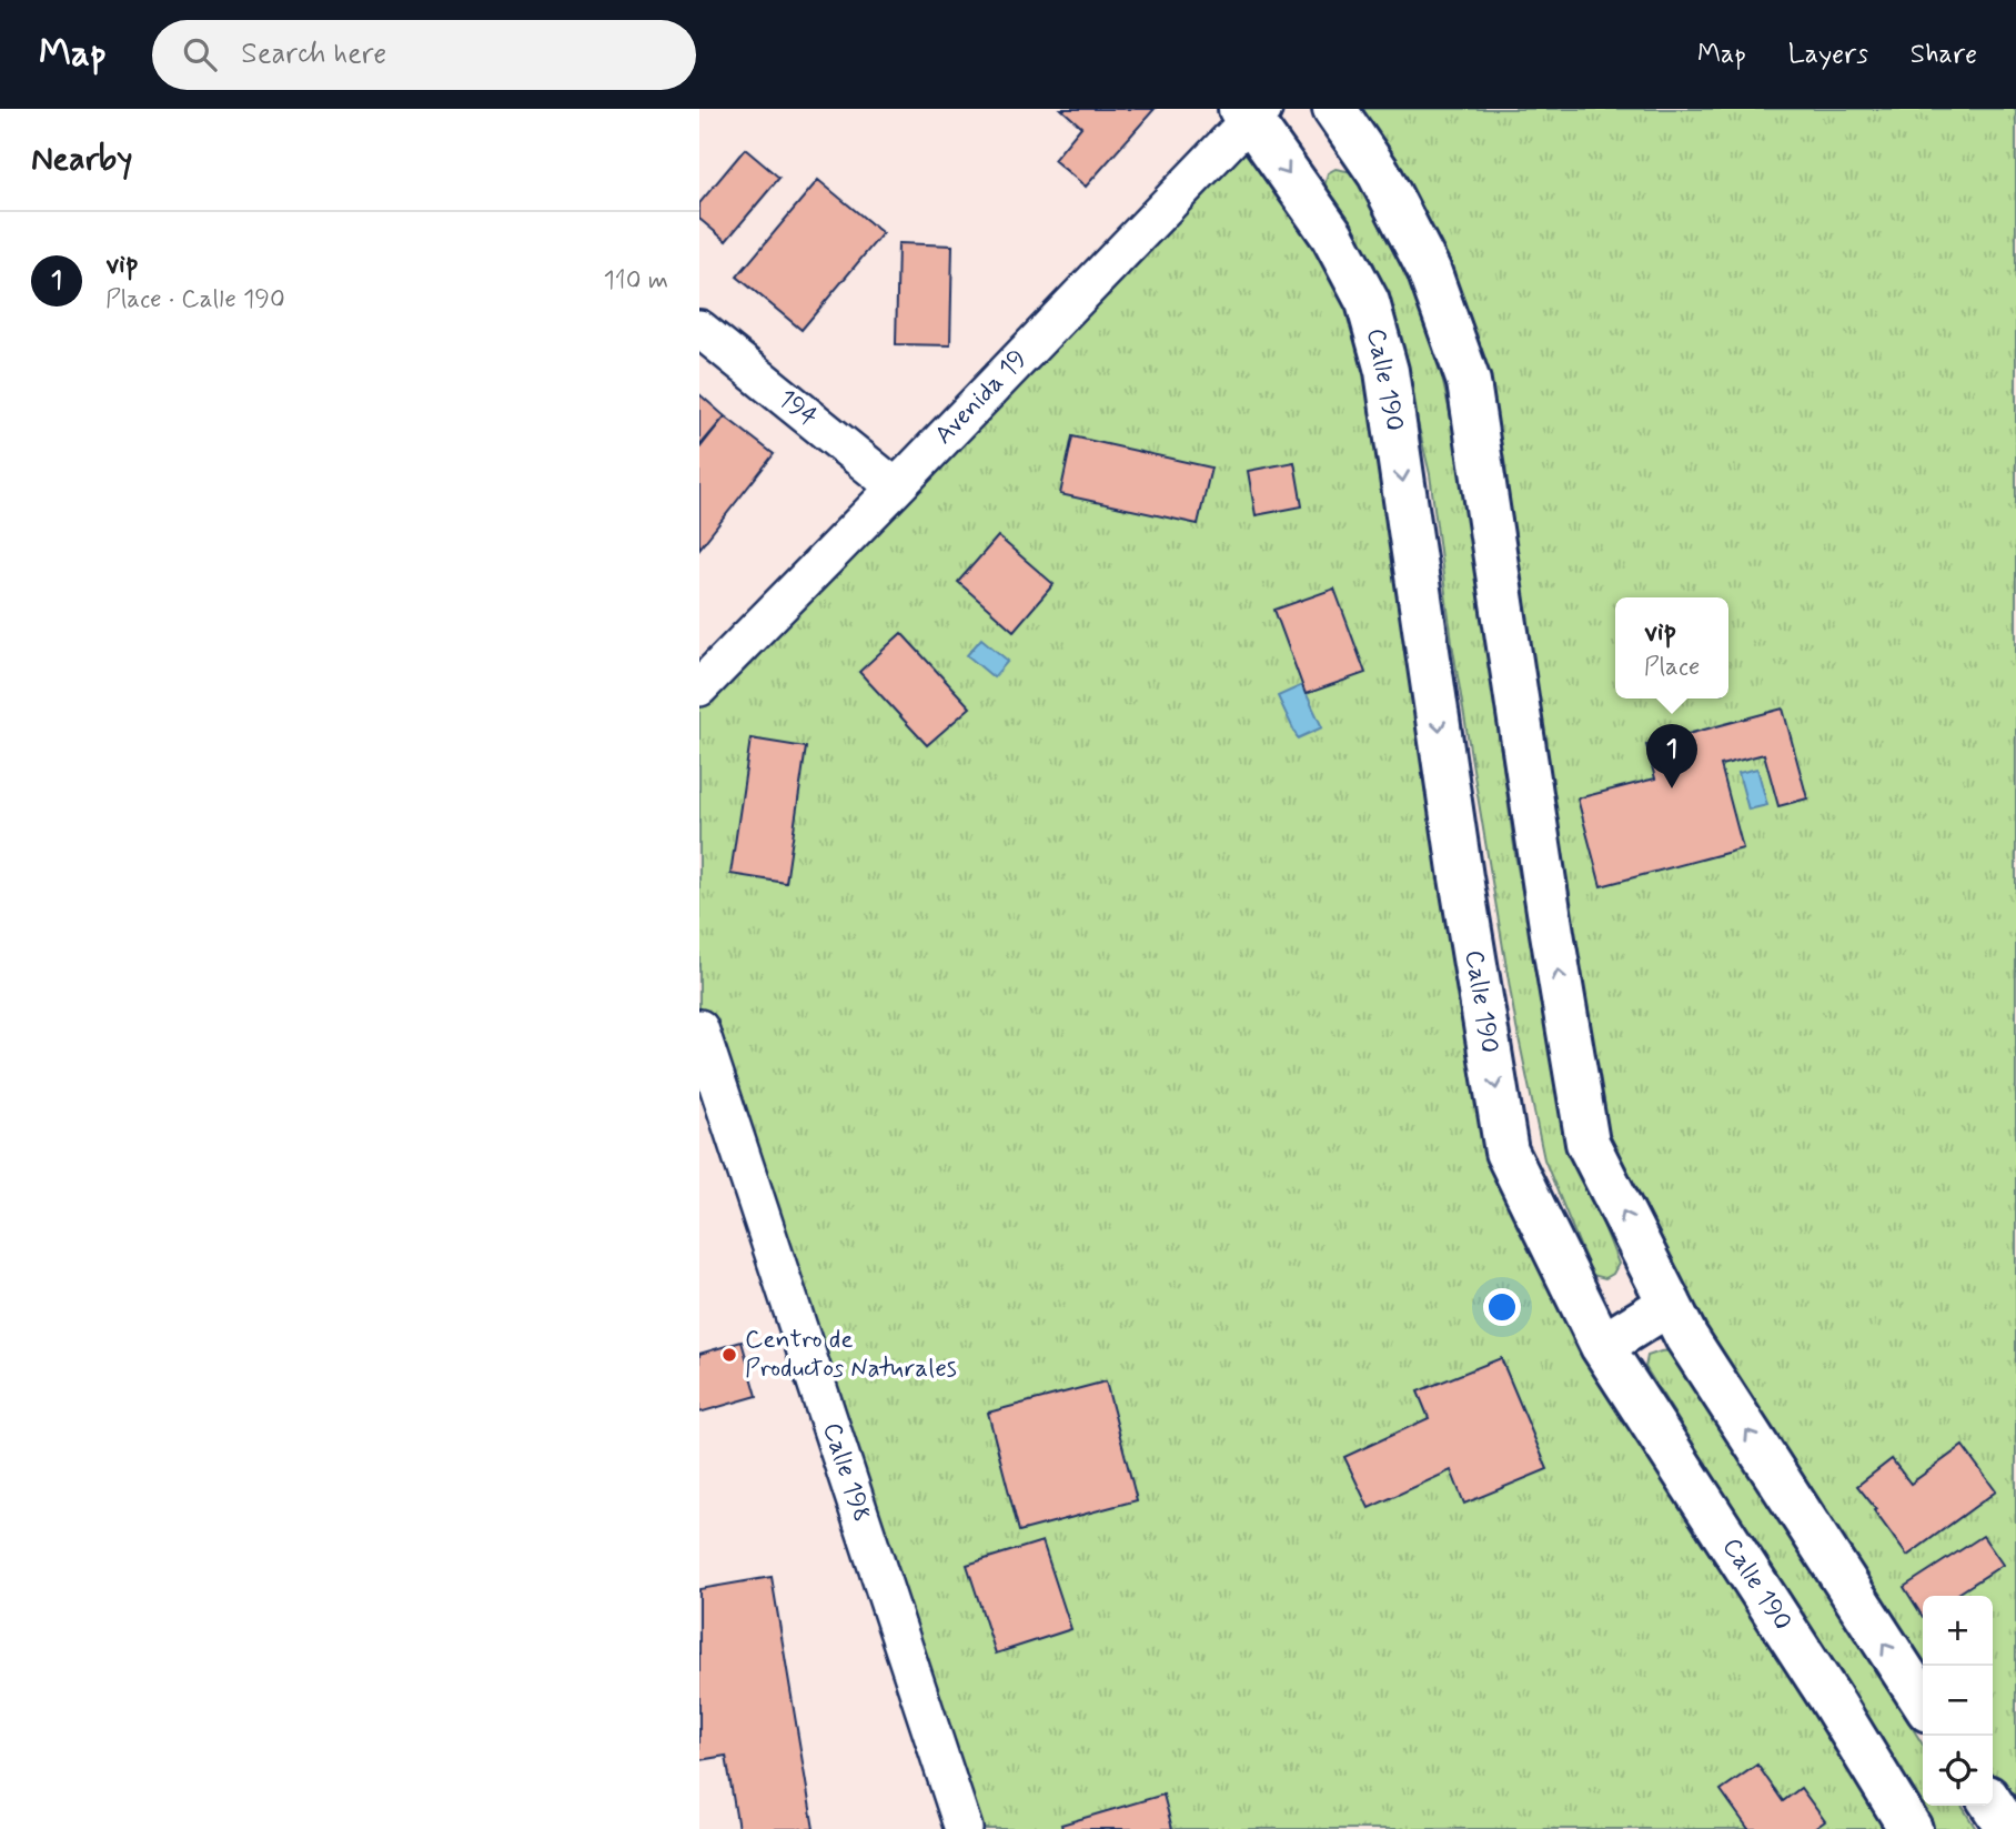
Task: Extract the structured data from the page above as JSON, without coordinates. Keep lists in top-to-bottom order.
{
  "streets": {
    "main road": ["Calle 190"],
    "street": ["Avenida 19", "194", "Calle 198"]
  },
  "crossings": [
    ["Calle 190", "Avenida 19"],
    ["Avenida 19", "194"]
  ],
  "places": ["Centro de Productos Naturales"],
  "page": {
    "header": "Map",
    "search": "Search here",
    "nav": ["Map", "Layers", "Share"],
    "heading": "Nearby",
    "list": [
      {
        "mark": "1",
        "name": "vip",
        "note": "Place · Calle 190",
        "value": "110 m"
      }
    ],
    "popup": ["vip", "Place"],
    "pins": "1",
    "map_buttons": ["+", "−"]
  }
}
